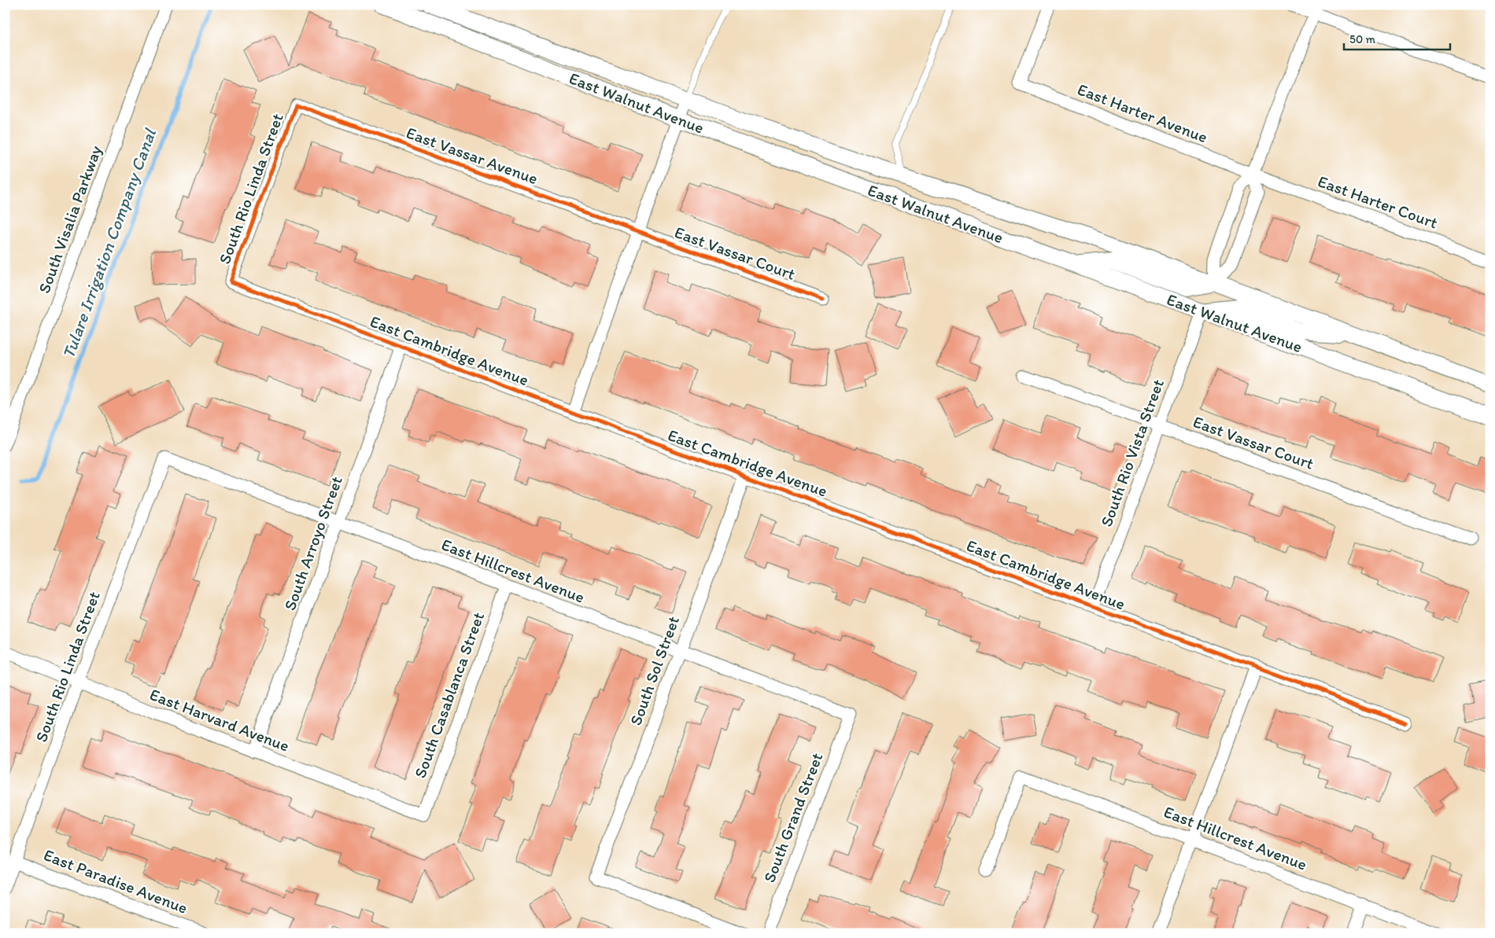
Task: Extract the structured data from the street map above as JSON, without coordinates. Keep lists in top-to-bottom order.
{
  "streets": {
    "main road": ["East Walnut Avenue"],
    "street": [
      "East Harter Avenue",
      "East Vassar Avenue",
      "South Rio Linda Street",
      "East Harter Court",
      "South Visalia Parkway",
      "East Vassar Court",
      "East Cambridge Avenue",
      "South Rio Vista Street",
      "South Arroyo Street",
      "East Hillcrest Avenue",
      "South Sol Street",
      "South Casablanca Street",
      "East Harvard Avenue",
      "South Grand Street",
      "East Paradise Avenue"
    ]
  },
  "crossings": [
    ["East Walnut Avenue", "South Rio Vista Street"],
    ["East Harter Avenue", "East Harter Court"],
    ["East Vassar Avenue", "South Rio Linda Street"],
    ["East Vassar Avenue", "East Vassar Court"],
    ["South Rio Linda Street", "East Cambridge Avenue"],
    ["South Rio Linda Street", "East Hillcrest Avenue"],
    ["South Rio Linda Street", "East Harvard Avenue"],
    ["South Rio Linda Street", "East Paradise Avenue"],
    ["East Vassar Court", "South Rio Vista Street"],
    ["East Cambridge Avenue", "South Rio Vista Street"],
    ["East Cambridge Avenue", "South Arroyo Street"],
    ["East Cambridge Avenue", "South Sol Street"],
    ["South Arroyo Street", "East Hillcrest Avenue"],
    ["South Arroyo Street", "East Harvard Avenue"],
    ["East Hillcrest Avenue", "South Sol Street"],
    ["East Hillcrest Avenue", "South Casablanca Street"],
    ["East Hillcrest Avenue", "South Grand Street"],
    ["South Casablanca Street", "East Harvard Avenue"]
  ],
  "water": ["Tulare Irrigation Company Canal"],
  "scale_bar": "50 m"
}
